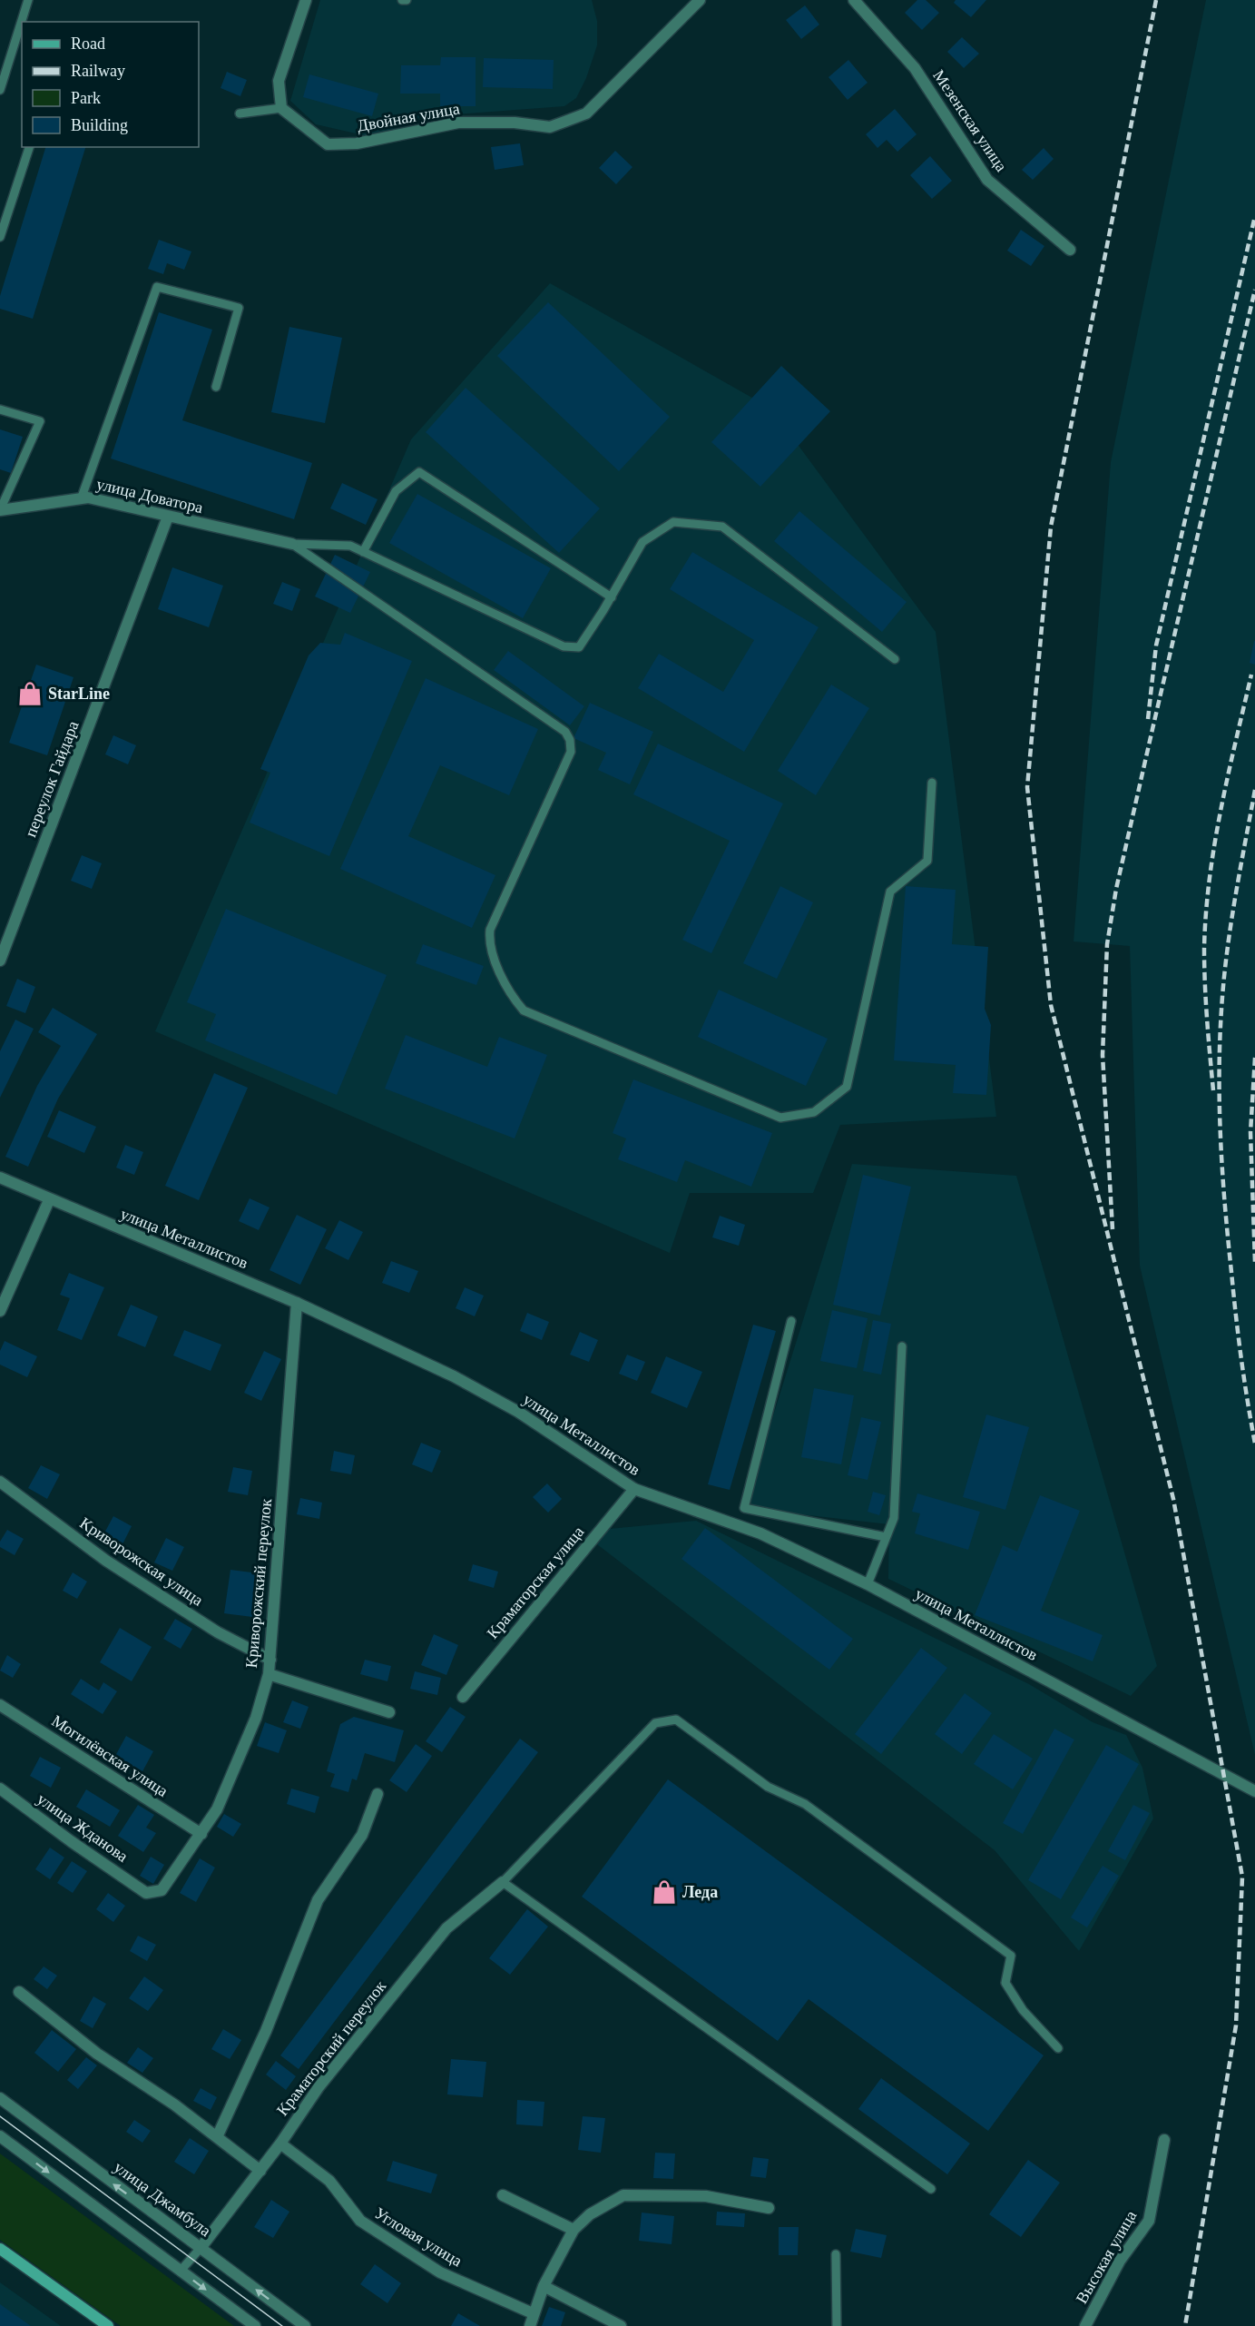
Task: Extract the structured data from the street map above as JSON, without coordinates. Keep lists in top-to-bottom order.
{
  "streets": {
    "street": [
      "Двойная улица",
      "Мезенская улица",
      "улица Доватора",
      "переулок Гайдара",
      "улица Металлистов",
      "Криворожская улица",
      "Краматорская улица",
      "Криворожский переулок",
      "Могилёвская улица",
      "улица Жданова",
      "Краматорский переулок",
      "улица Джамбула",
      "Угловая улица",
      "Высокая улица"
    ]
  },
  "crossings": [
    ["улица Доватора", "переулок Гайдара"],
    ["улица Металлистов", "Краматорская улица"],
    ["улица Металлистов", "Криворожский переулок"],
    ["Криворожская улица", "Криворожский переулок"],
    ["Криворожский переулок", "Могилёвская улица"],
    ["Криворожский переулок", "улица Жданова"],
    ["Краматорский переулок", "улица Джамбула"],
    ["Краматорский переулок", "Угловая улица"]
  ],
  "places": {
    "shop": ["StarLine", "Леда"]
  },
  "legend": [
    "Road",
    "Railway",
    "Park",
    "Building"
  ]
}
